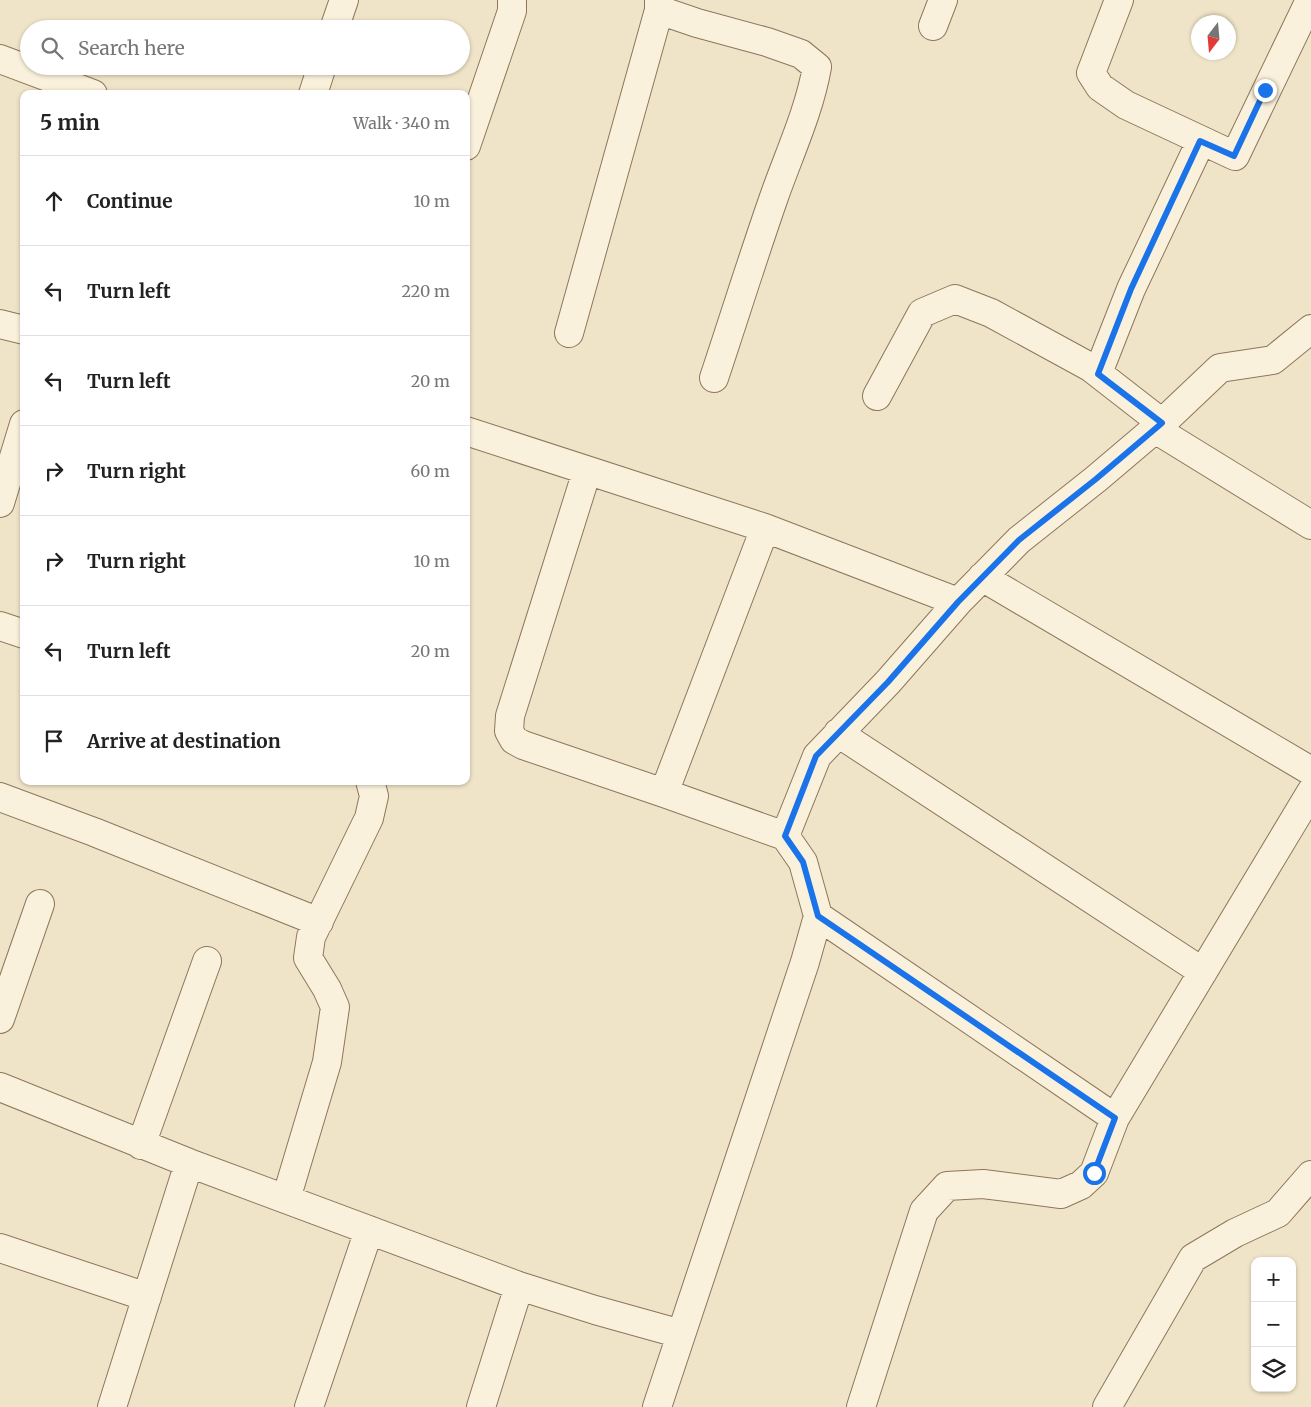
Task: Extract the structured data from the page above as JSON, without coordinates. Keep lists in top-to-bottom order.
{
  "north": "bottom",
  "page": {
    "search": "Search here",
    "heading": ["5 min", "Walk · 340 m"],
    "list": [
      ["Continue", "10 m"],
      ["Turn left", "220 m"],
      ["Turn left", "20 m"],
      ["Turn right", "60 m"],
      ["Turn right", "10 m"],
      ["Turn left", "20 m"],
      "Arrive at destination"
    ],
    "map_buttons": ["+", "−"]
  }
}
